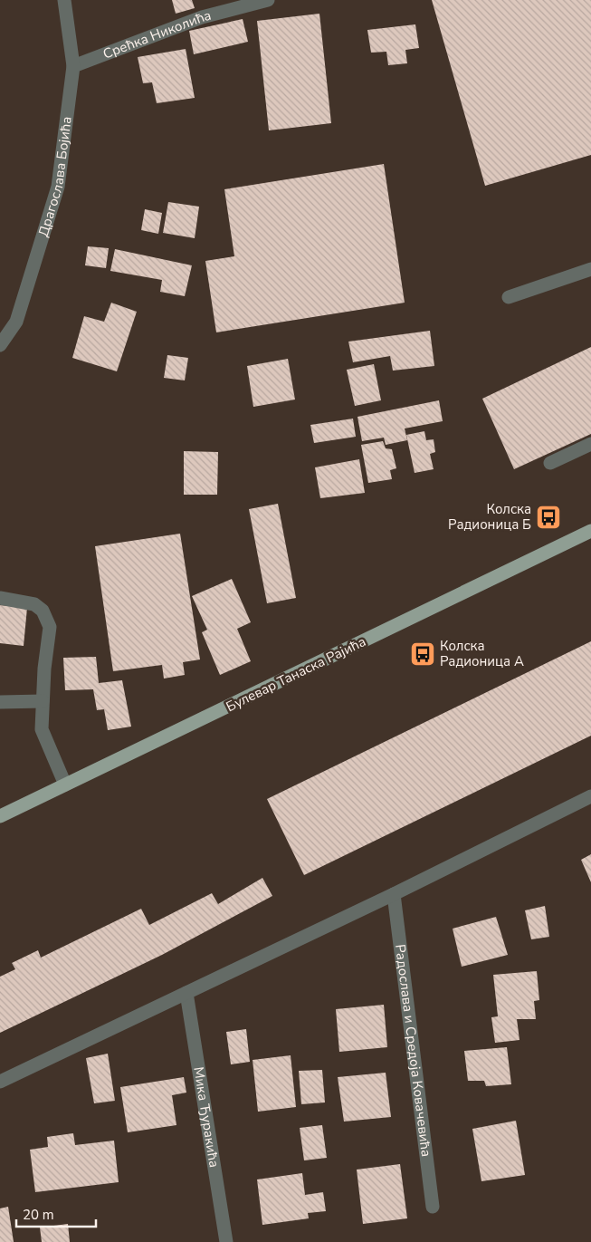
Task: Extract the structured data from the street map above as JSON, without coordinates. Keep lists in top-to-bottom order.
{
  "streets": {
    "main road": ["Булевар Танаска Рајића"],
    "street": [
      "Срећка Николића",
      "Драгослава Бојића",
      "Радослава и Средоја Ковачевића",
      "Мика Ђуракића"
    ]
  },
  "crossings": [
    ["Срећка Николића", "Драгослава Бојића"]
  ],
  "places": {
    "bus stop": ["Колска Радионица Б", "Колска Радионица А"]
  },
  "scale_bar": "20 m"
}
